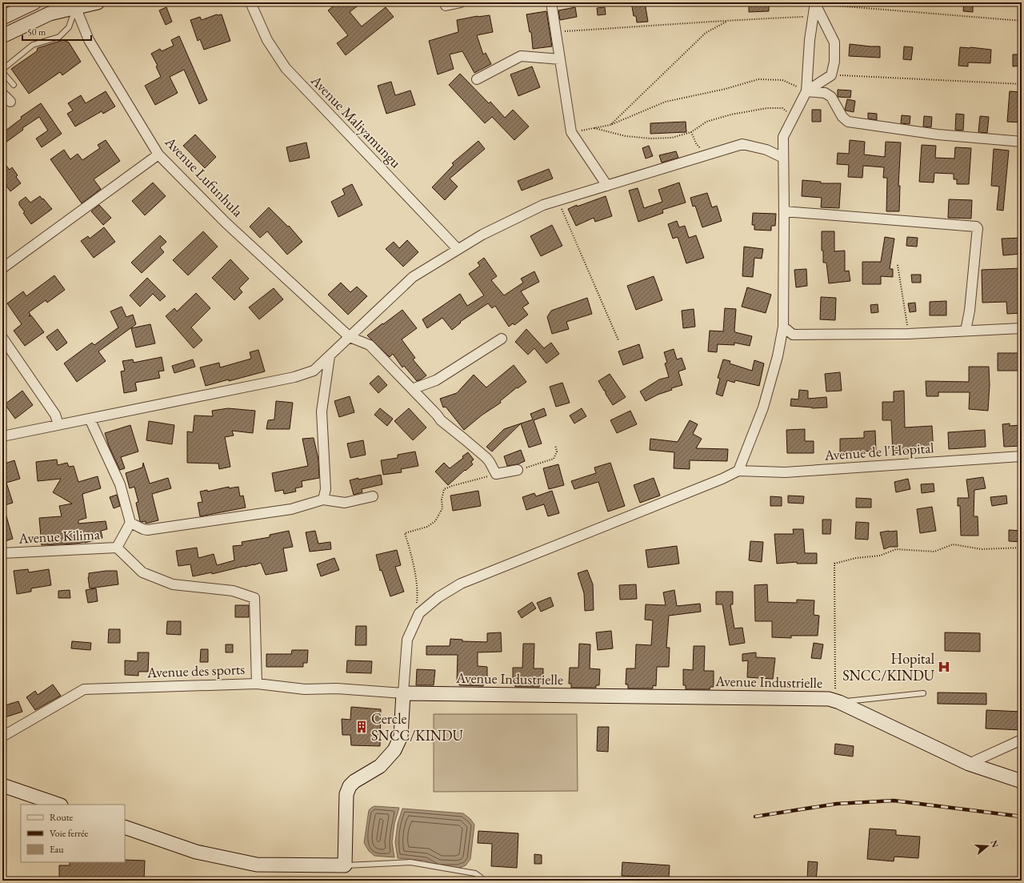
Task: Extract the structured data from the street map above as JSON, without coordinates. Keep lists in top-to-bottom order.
{
  "streets": {
    "street": [
      "Avenue Maliyamungu",
      "Avenue Lufunhula",
      "Avenue de l'Hopital",
      "Avenue Kilima",
      "Avenue des sports",
      "Avenue Industrielle"
    ]
  },
  "crossings": [
    ["Avenue des sports", "Avenue Industrielle"]
  ],
  "places": {
    "hospital": ["Hopital SNCC/KINDU"],
    "building": ["Cercle SNCC/KINDU"]
  },
  "legend": ["Route", "Voie ferrée", "Eau"],
  "scale_bar": "50 m",
  "north": "right"
}
